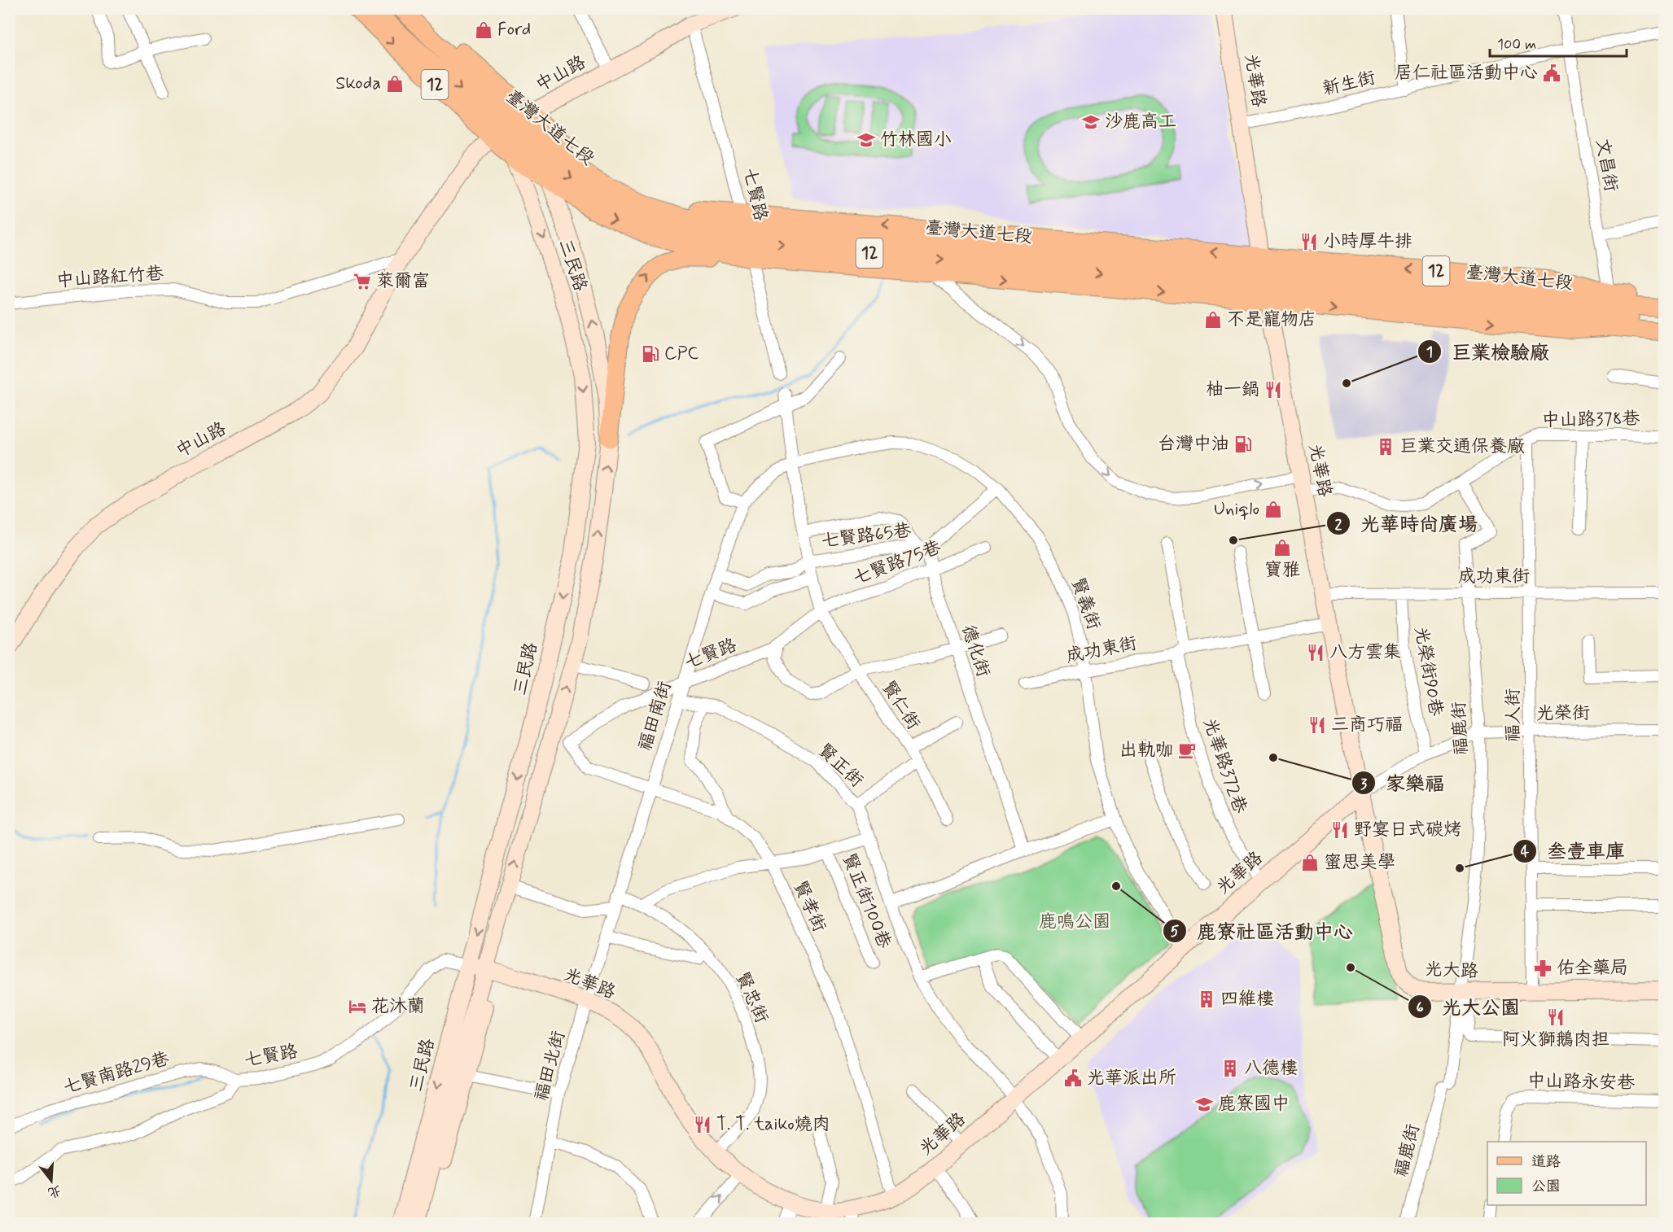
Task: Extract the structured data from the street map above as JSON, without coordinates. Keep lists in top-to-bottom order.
{
  "streets": {
    "main road": ["12", "臺灣大道七段"],
    "street": [
      "中山路",
      "光華路",
      "新生街",
      "文昌街",
      "七賢路",
      "三民路",
      "中山路紅竹巷",
      "中山路378巷",
      "七賢路65巷",
      "七賢路75巷",
      "成功東街",
      "賢義街",
      "德化街",
      "光榮街90巷",
      "賢仁街",
      "光榮街",
      "福人街",
      "福田南街",
      "福鹿街",
      "賢正街",
      "光華路372巷",
      "賢正街100巷",
      "賢孝街",
      "光大路",
      "賢忠街",
      "福田北街",
      "七賢南路29巷",
      "中山路永安巷"
    ]
  },
  "crossings": [
    ["中山路", "臺灣大道七段"],
    ["中山路", "七賢路"],
    ["中山路", "中山路紅竹巷"],
    ["光華路", "新生街"],
    ["光華路", "臺灣大道七段"],
    ["光華路", "七賢路"],
    ["光華路", "三民路"],
    ["光華路", "中山路378巷"],
    ["光華路", "成功東街"],
    ["光華路", "賢義街"],
    ["光華路", "光榮街"],
    ["光華路", "福田南街"],
    ["光華路", "賢正街"],
    ["光華路", "光華路372巷"],
    ["光華路", "賢孝街"],
    ["光華路", "光大路"],
    ["光華路", "賢忠街"],
    ["光華路", "福田北街"],
    ["新生街", "文昌街"],
    ["12", "臺灣大道七段"],
    ["12", "文昌街"],
    ["臺灣大道七段", "文昌街"],
    ["臺灣大道七段", "七賢路"],
    ["臺灣大道七段", "三民路"],
    ["臺灣大道七段", "中山路378巷"],
    ["七賢路", "三民路"],
    ["七賢路", "七賢路75巷"],
    ["七賢路", "賢仁街"],
    ["七賢路", "福田南街"],
    ["七賢路", "賢孝街"],
    ["七賢路", "七賢南路29巷"],
    ["中山路378巷", "福人街"],
    ["中山路378巷", "福鹿街"],
    ["七賢路65巷", "德化街"],
    ["七賢路75巷", "德化街"],
    ["七賢路75巷", "賢仁街"],
    ["成功東街", "賢義街"],
    ["成功東街", "光榮街90巷"],
    ["成功東街", "福人街"],
    ["成功東街", "福鹿街"],
    ["成功東街", "光華路372巷"],
    ["賢義街", "福田南街"],
    ["光榮街90巷", "光榮街"],
    ["光榮街", "福人街"],
    ["光榮街", "福鹿街"],
    ["光榮街", "光大路"],
    ["福人街", "光大路"],
    ["福田南街", "賢正街"],
    ["福田南街", "賢孝街"],
    ["福田南街", "賢忠街"],
    ["福田南街", "福田北街"],
    ["福鹿街", "光大路"],
    ["賢正街", "賢正街100巷"],
    ["賢正街100巷", "賢孝街"],
    ["賢正街100巷", "賢忠街"]
  ],
  "one_way": ["中山路378巷"],
  "parks": ["鹿鳴公園"],
  "places": {
    "shop": [
      "Ford",
      "Skoda",
      "不是寵物店",
      "Uniqlo",
      "寶雅",
      "蜜思美學"
    ],
    "public building": ["居仁社區活動中心", "光華派出所"],
    "school or university": ["沙鹿高工", "竹林國小", "鹿寮國中"],
    "restaurant": [
      "小時厚牛排",
      "柚一鍋",
      "八方雲集",
      "三商巧福",
      "野宴日式碳烤",
      "阿火獅鵝肉担",
      "T. T. taiko燒肉"
    ],
    "supermarket": ["萊爾富"],
    "fuel station": ["CPC", "台灣中油"],
    "other": [
      "巨業檢驗廠",
      "光華時尚廣場",
      "家樂福",
      "叁壹車庫",
      "鹿寮社區活動中心",
      "光大公園"
    ],
    "building": ["巨業交通保養廠", "四維樓", "八德樓"],
    "cafe": ["出軌咖"],
    "pharmacy": ["佑全藥局"],
    "hotel": ["花沐蘭"]
  },
  "legend": ["道路", "公園"],
  "scale_bar": "100 m",
  "north": "bottom"
}
